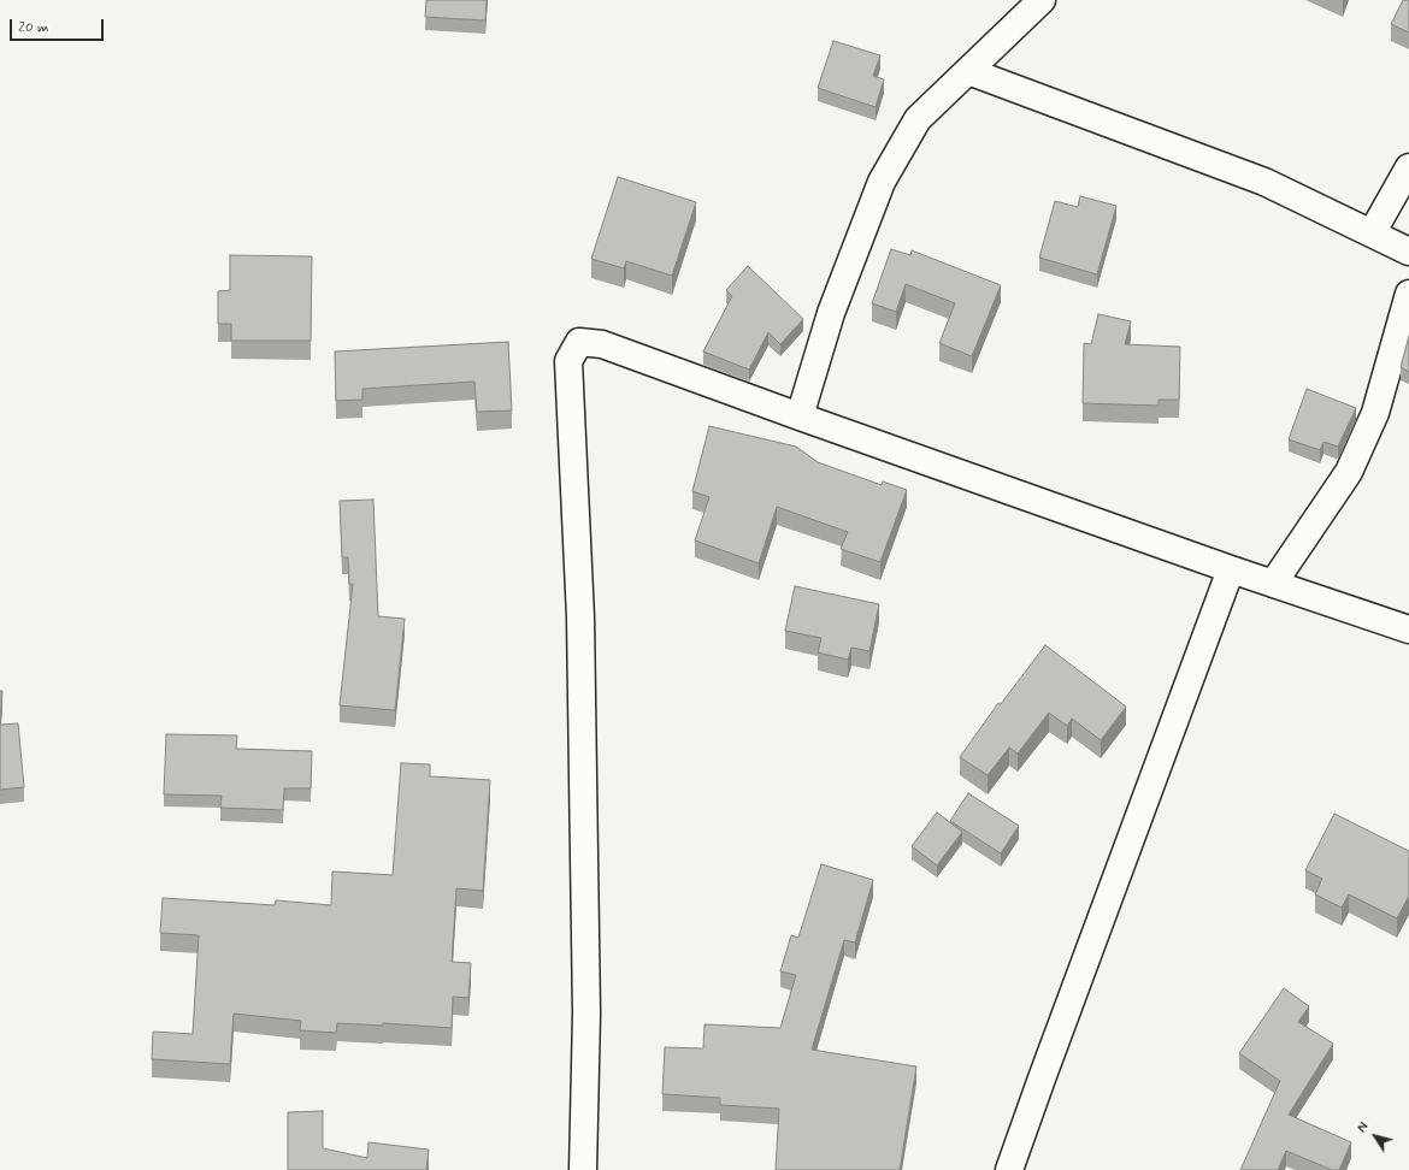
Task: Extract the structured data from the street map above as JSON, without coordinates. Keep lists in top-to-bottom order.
{
  "scale_bar": "20 m",
  "north": "top left"
}
